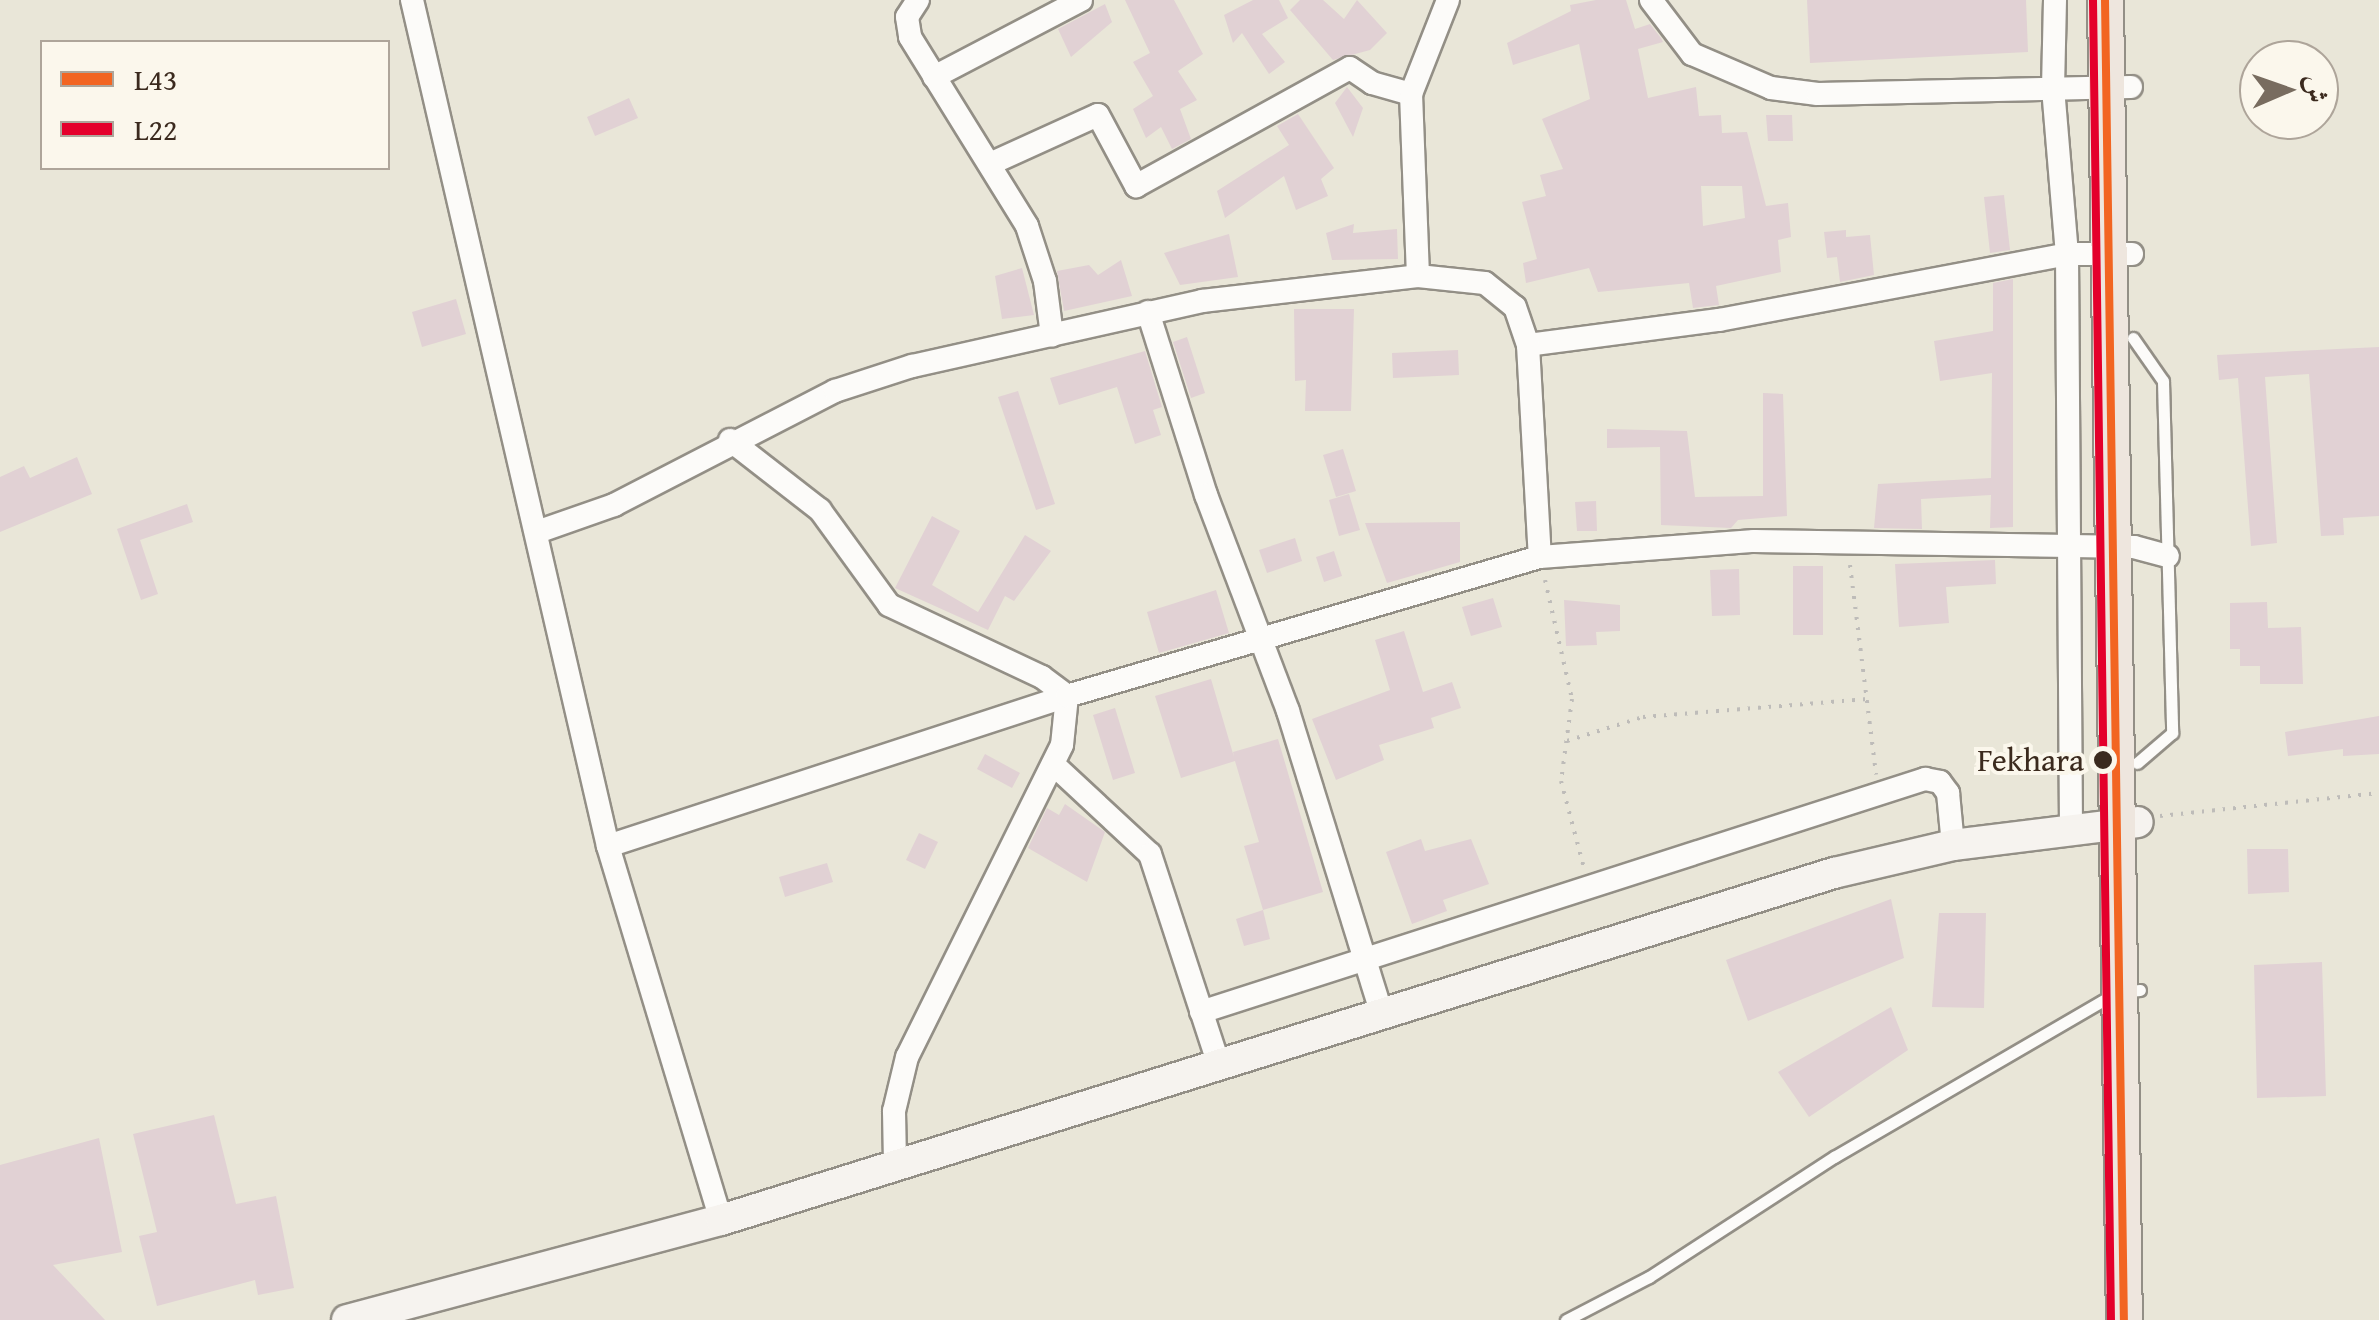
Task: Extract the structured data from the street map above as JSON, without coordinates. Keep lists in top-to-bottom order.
{
  "places": ["Fekhara"],
  "lines": ["transit line L43", "transit line L22"],
  "legend": ["L43", "L22"],
  "north": "right"
}
